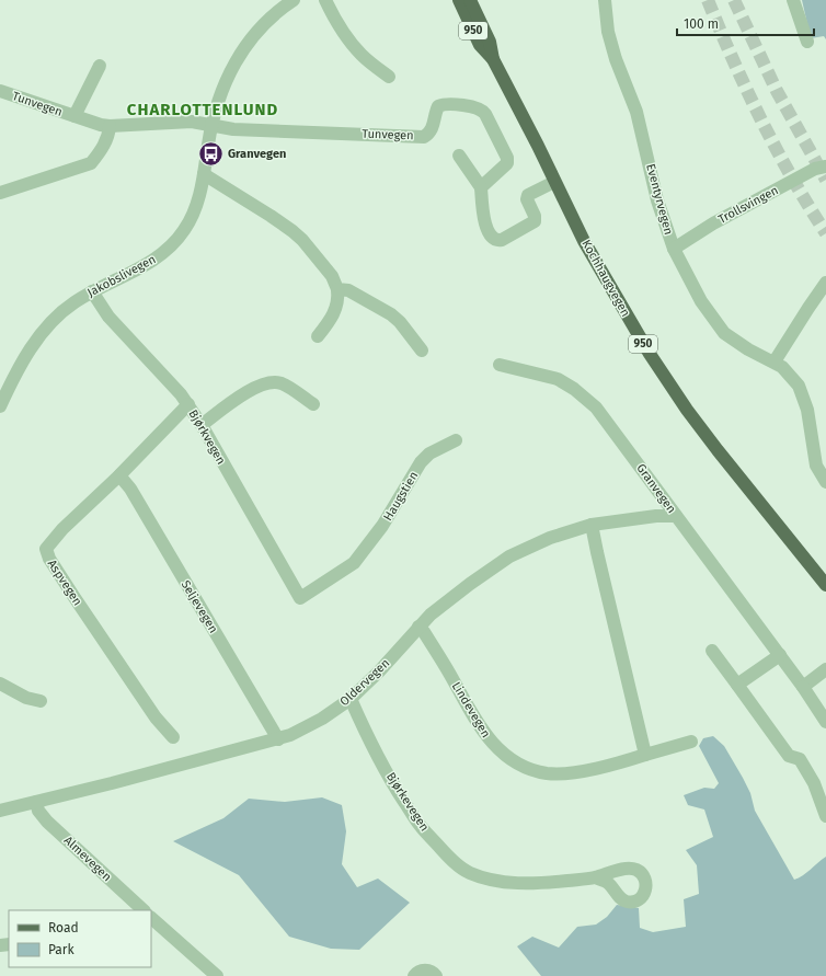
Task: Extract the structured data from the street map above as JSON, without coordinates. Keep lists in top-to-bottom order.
{
  "streets": {
    "main road": ["950", "Kochhaugvegen"],
    "street": [
      "Tunvegen",
      "Eventyrvegen",
      "Trollsvingen",
      "Jakobslivegen",
      "Bjørkvegen",
      "Granvegen",
      "Haugstien",
      "Aspvegen",
      "Seljevegen",
      "Oldervegen",
      "Lindevegen",
      "Bjørkevegen",
      "Almevegen"
    ]
  },
  "crossings": [
    ["Tunvegen", "Jakobslivegen"],
    ["Eventyrvegen", "Trollsvingen"],
    ["Jakobslivegen", "Bjørkvegen"],
    ["Bjørkvegen", "Haugstien"],
    ["Bjørkvegen", "Aspvegen"],
    ["Granvegen", "Oldervegen"],
    ["Aspvegen", "Seljevegen"],
    ["Seljevegen", "Oldervegen"],
    ["Oldervegen", "Lindevegen"],
    ["Oldervegen", "Bjørkevegen"],
    ["Oldervegen", "Almevegen"]
  ],
  "districts": ["CHARLOTTENLUND"],
  "places": {
    "bus stop": ["Granvegen"]
  },
  "legend": ["Road", "Park"],
  "scale_bar": "100 m"
}
